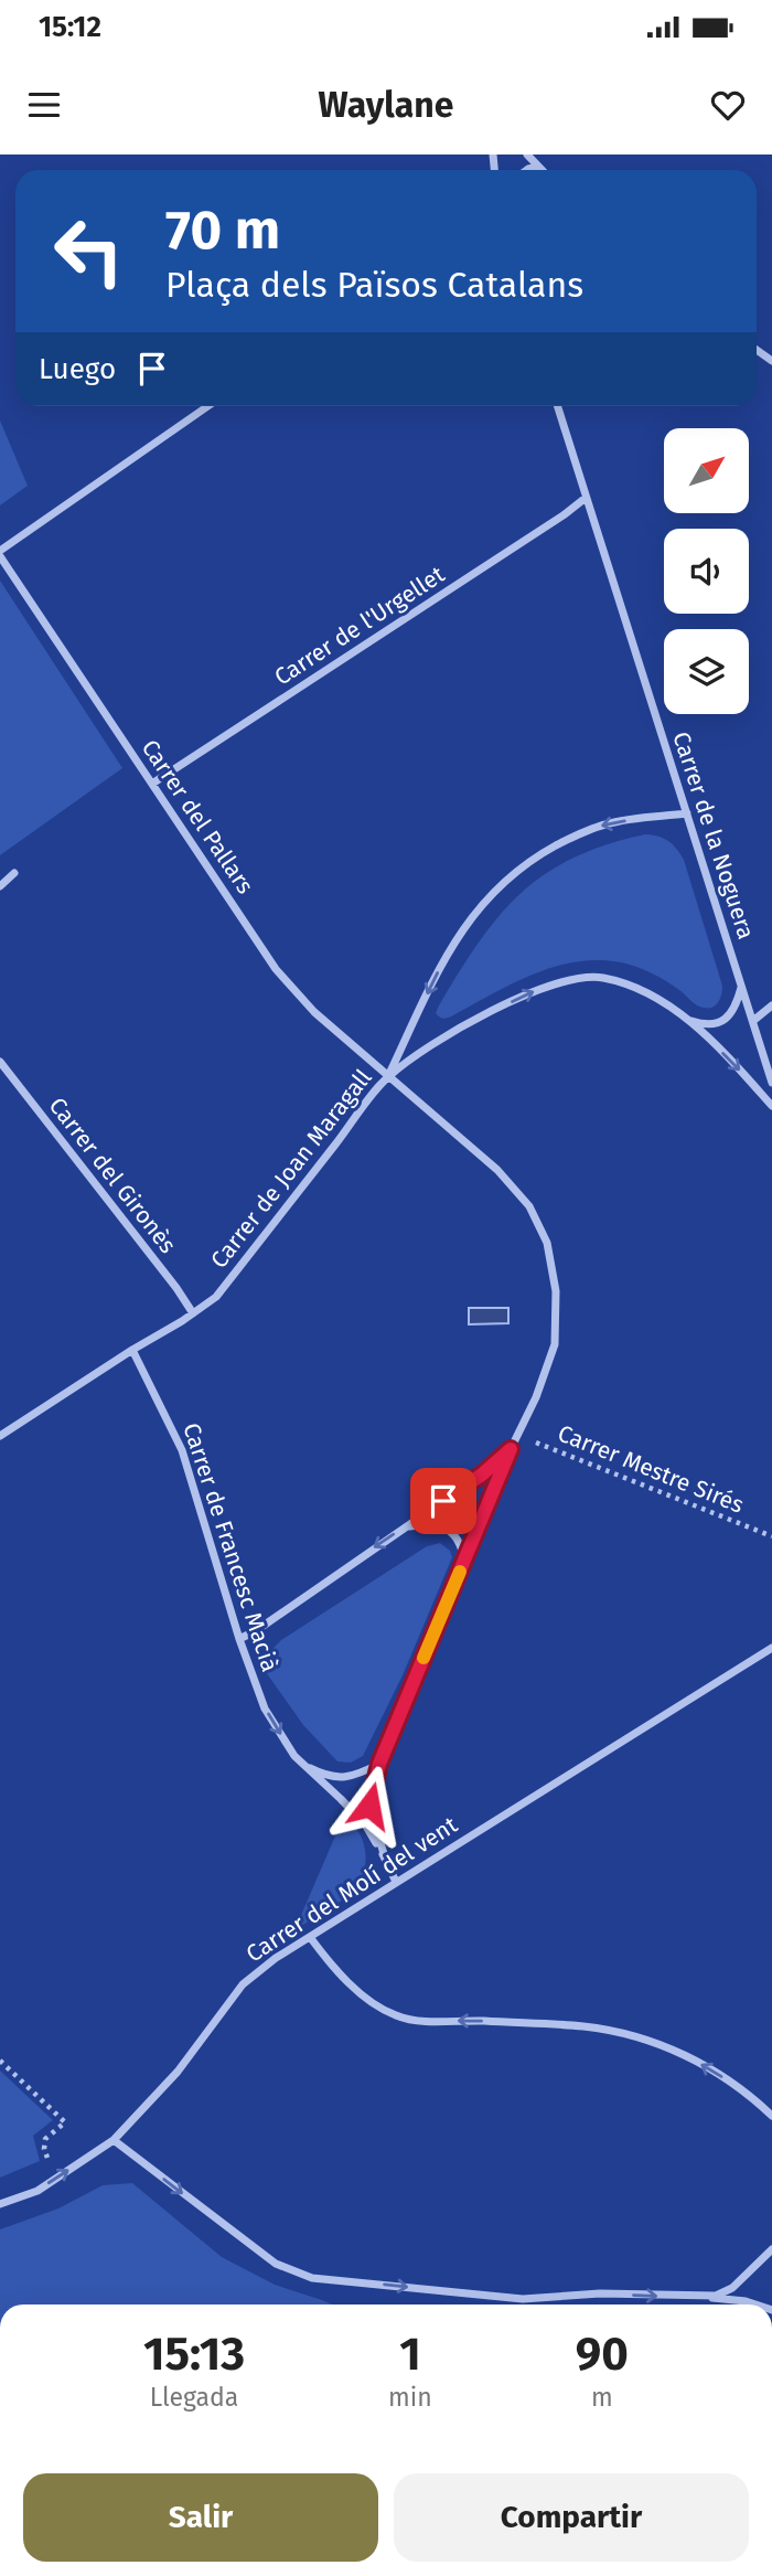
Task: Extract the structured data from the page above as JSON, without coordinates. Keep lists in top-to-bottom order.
{
  "streets": {
    "street": [
      "Carrer de l'Urgellet",
      "Carrer del Pallars",
      "Carrer de la Noguera",
      "Carrer de Joan Maragall",
      "Carrer del Gironès",
      "Carrer de Francesc Macià",
      "Carrer del Molí del vent"
    ],
    "path": ["Carrer Mestre Sirés"]
  },
  "crossings": [
    ["Carrer de l'Urgellet", "Carrer del Pallars"],
    ["Carrer de l'Urgellet", "Carrer de la Noguera"],
    ["Carrer del Pallars", "Carrer de Joan Maragall"],
    ["Carrer del Pallars", "Carrer Mestre Sirés"],
    ["Carrer del Pallars", "Carrer de Francesc Macià"],
    ["Carrer de Joan Maragall", "Carrer del Gironès"],
    ["Carrer de Joan Maragall", "Carrer de Francesc Macià"],
    ["Carrer de Francesc Macià", "Carrer del Molí del vent"]
  ],
  "one_way": ["Carrer de Joan Maragall"],
  "north": "top right",
  "page": {
    "status": "15:12",
    "header": "Waylane",
    "turn": ["70 m", "Plaça dels Països Catalans"],
    "then": "Luego",
    "eta": [
      "15:13",
      "Llegada",
      "1",
      "min",
      "90",
      "m"
    ],
    "buttons": ["Salir", "Compartir"]
  }
}
